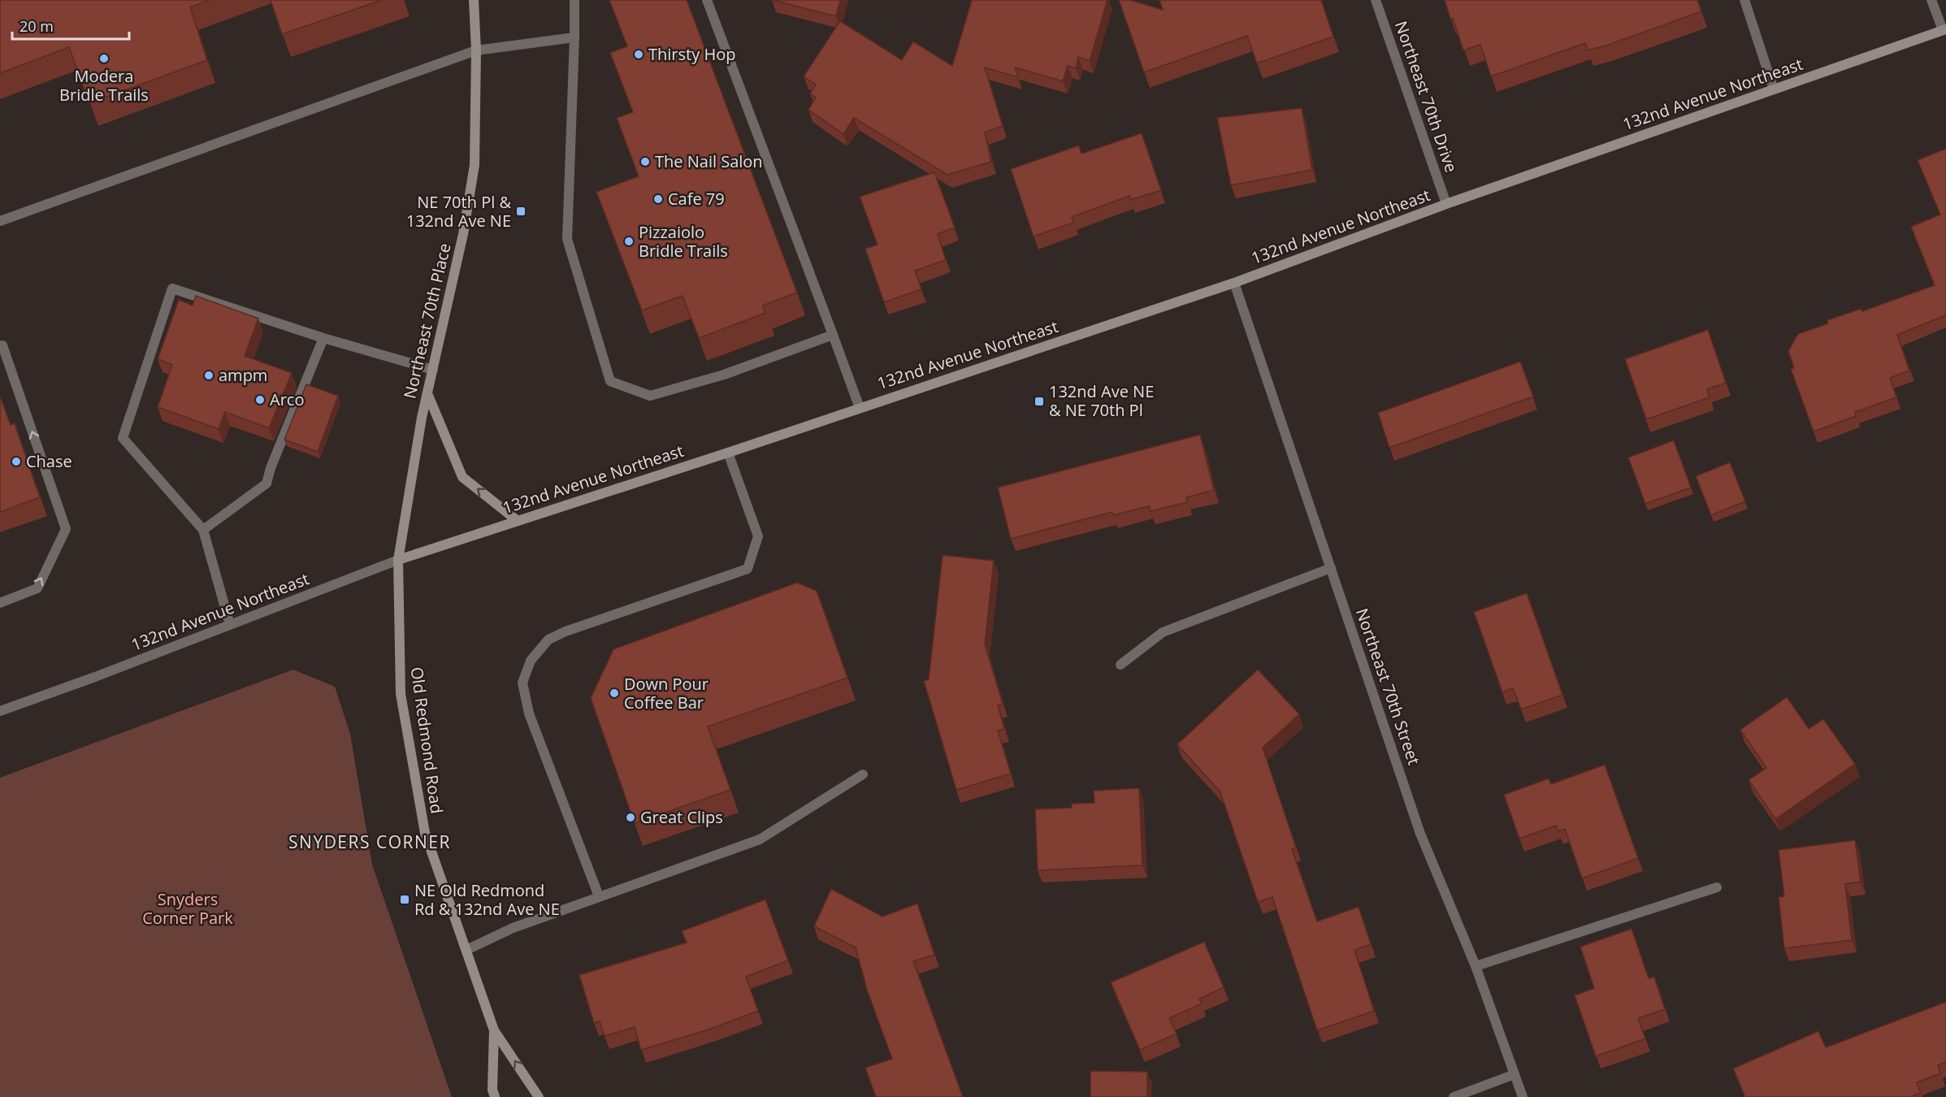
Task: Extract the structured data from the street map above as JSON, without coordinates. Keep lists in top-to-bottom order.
{
  "streets": {
    "main road": ["132nd Avenue Northeast", "Northeast 70th Place", "Old Redmond Road"],
    "street": ["Northeast 70th Drive", "Northeast 70th Street"]
  },
  "crossings": [
    ["132nd Avenue Northeast", "Northeast 70th Drive"],
    ["132nd Avenue Northeast", "Northeast 70th Place"],
    ["132nd Avenue Northeast", "Northeast 70th Street"],
    ["132nd Avenue Northeast", "Old Redmond Road"],
    ["Northeast 70th Place", "Old Redmond Road"]
  ],
  "districts": ["SNYDERS CORNER"],
  "parks": ["Snyders Corner Park"],
  "places": {
    "other": [
      "Thirsty Hop",
      "Modera Bridle Trails",
      "The Nail Salon",
      "Cafe 79",
      "Pizzaiolo Bridle Trails",
      "ampm",
      "Arco",
      "Chase",
      "Down Pour Coffee Bar",
      "Great Clips"
    ],
    "transit": ["NE 70th Pl & 132nd Ave NE", "132nd Ave NE & NE 70th Pl", "NE Old Redmond Rd & 132nd Ave NE"]
  },
  "scale_bar": "20 m"
}
